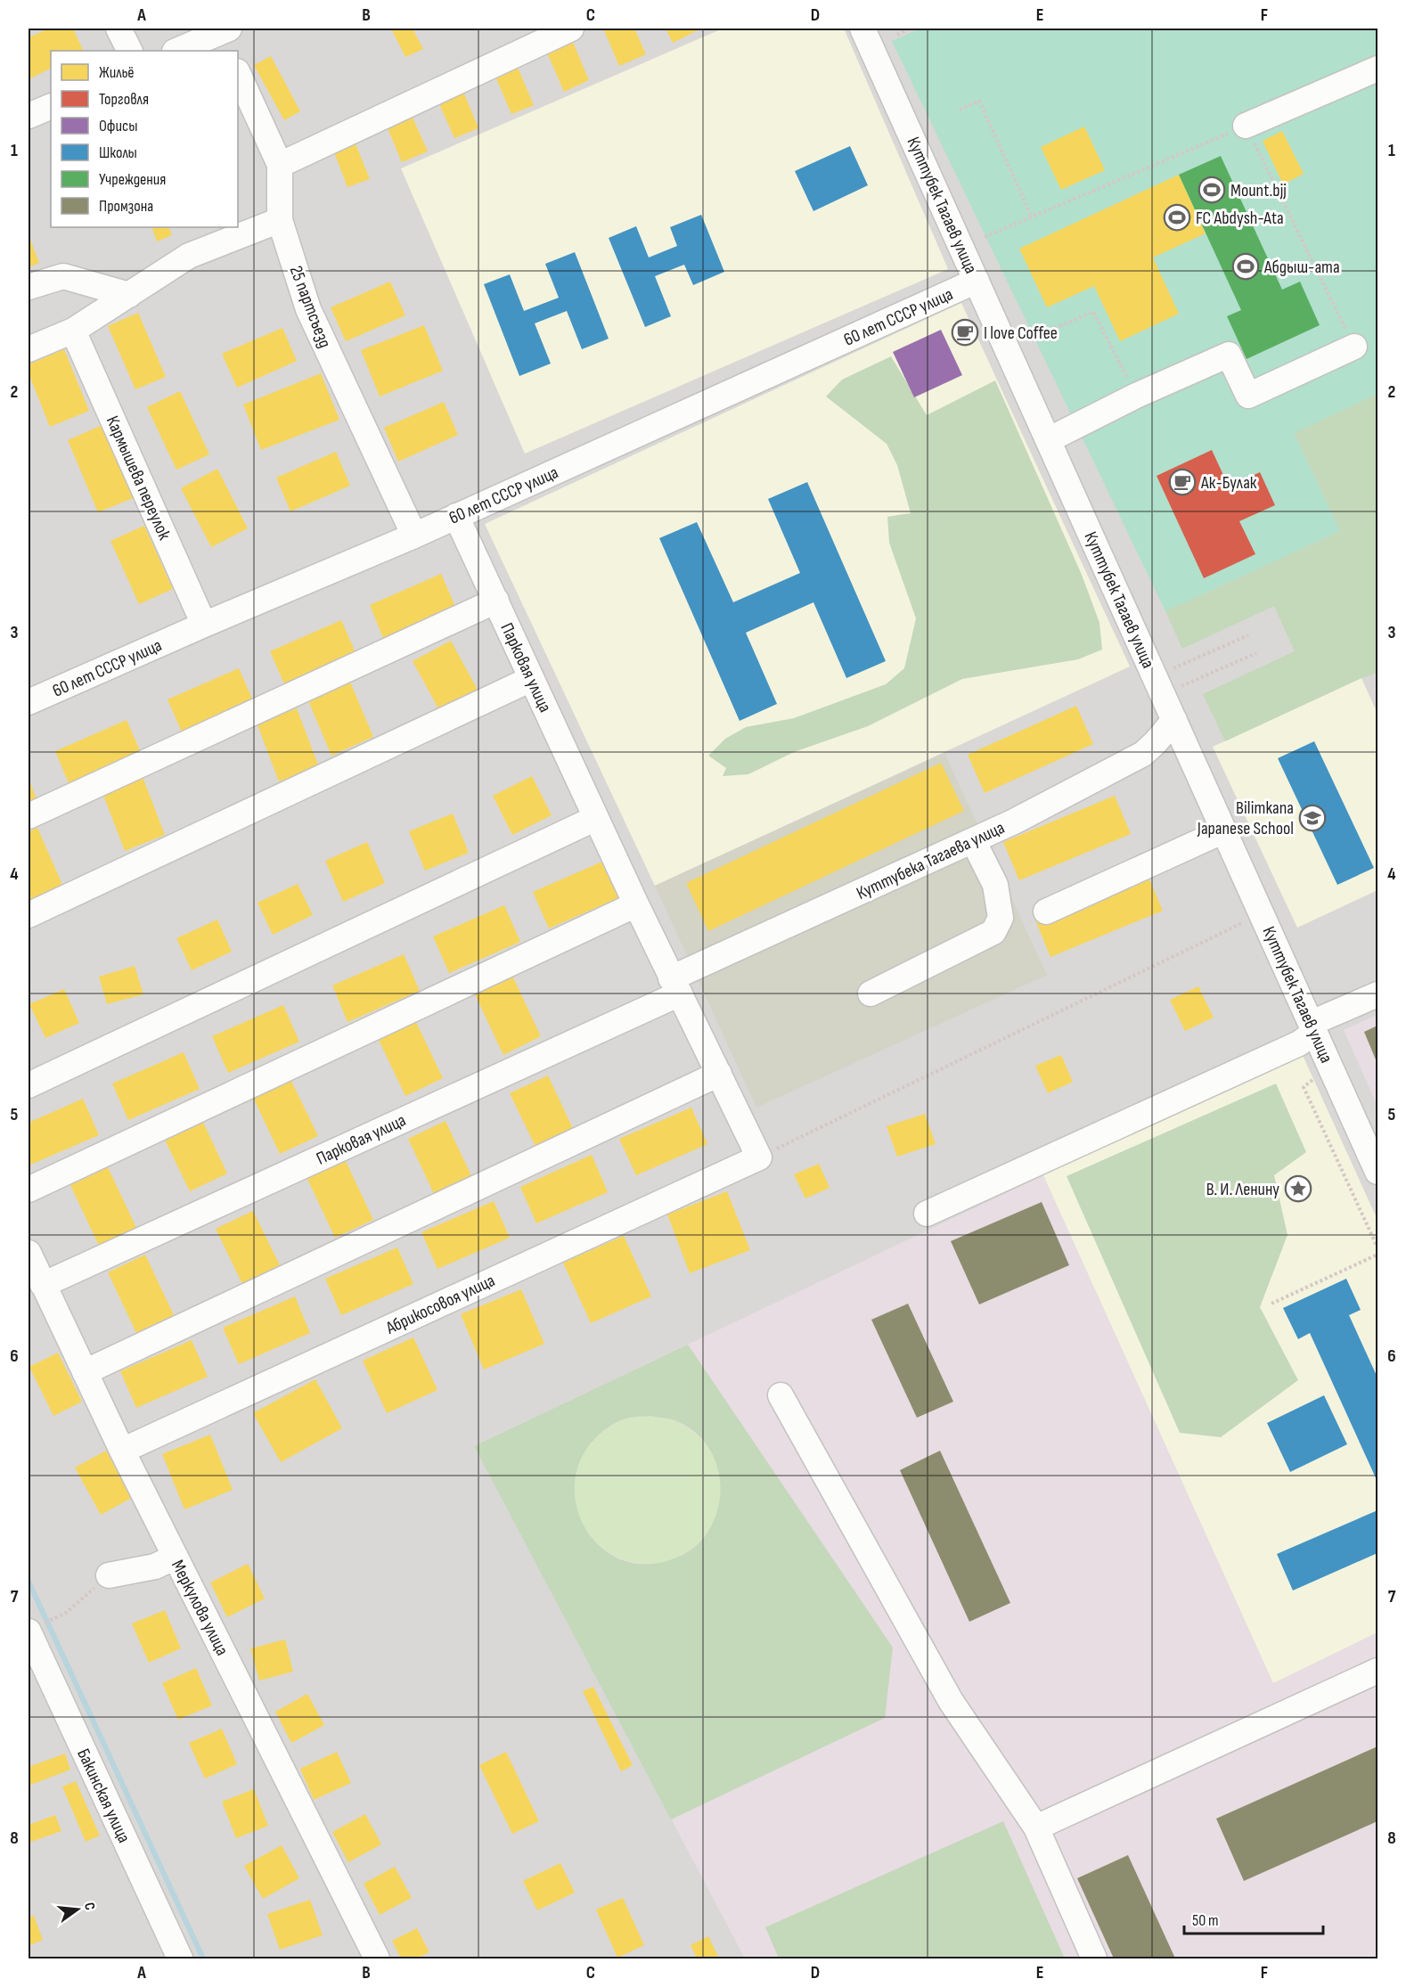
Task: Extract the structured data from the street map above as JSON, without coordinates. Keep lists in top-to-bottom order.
{
  "streets": {
    "street": [
      "Куттубек Тагаев улица",
      "25 партсъезд",
      "60 лет СССР улица",
      "Кармышева переулок",
      "Парковая улица",
      "Куттубека Тагаева улица",
      "Абрикосовоя улица",
      "Меркулова улица",
      "Бакинская улица"
    ]
  },
  "crossings": [
    ["Куттубек Тагаев улица", "60 лет СССР улица"],
    ["Куттубек Тагаев улица", "Куттубека Тагаева улица"],
    ["25 партсъезд", "60 лет СССР улица"],
    ["60 лет СССР улица", "Кармышева переулок"],
    ["60 лет СССР улица", "Парковая улица"],
    ["Парковая улица", "Куттубека Тагаева улица"],
    ["Парковая улица", "Абрикосовоя улица"],
    ["Парковая улица", "Меркулова улица"],
    ["Абрикосовоя улица", "Меркулова улица"]
  ],
  "places": {
    "sports": ["Mount.bjj", "FC Abdysh-Ata", "Абдыш-ата"],
    "cafe": ["I love Coffee", "Ак-Булак"],
    "school or university": ["Bilimkana Japanese School"],
    "place": ["В. И. Ленину"]
  },
  "legend": [
    "Жильё",
    "Торговля",
    "Офисы",
    "Школы",
    "Учреждения",
    "Промзона"
  ],
  "scale_bar": "50 m",
  "north": "right",
  "grid": {
    "columns": [
      "A",
      "B",
      "C",
      "D",
      "E",
      "F"
    ],
    "rows": [
      "1",
      "2",
      "3",
      "4",
      "5",
      "6",
      "7",
      "8"
    ]
  }
}
